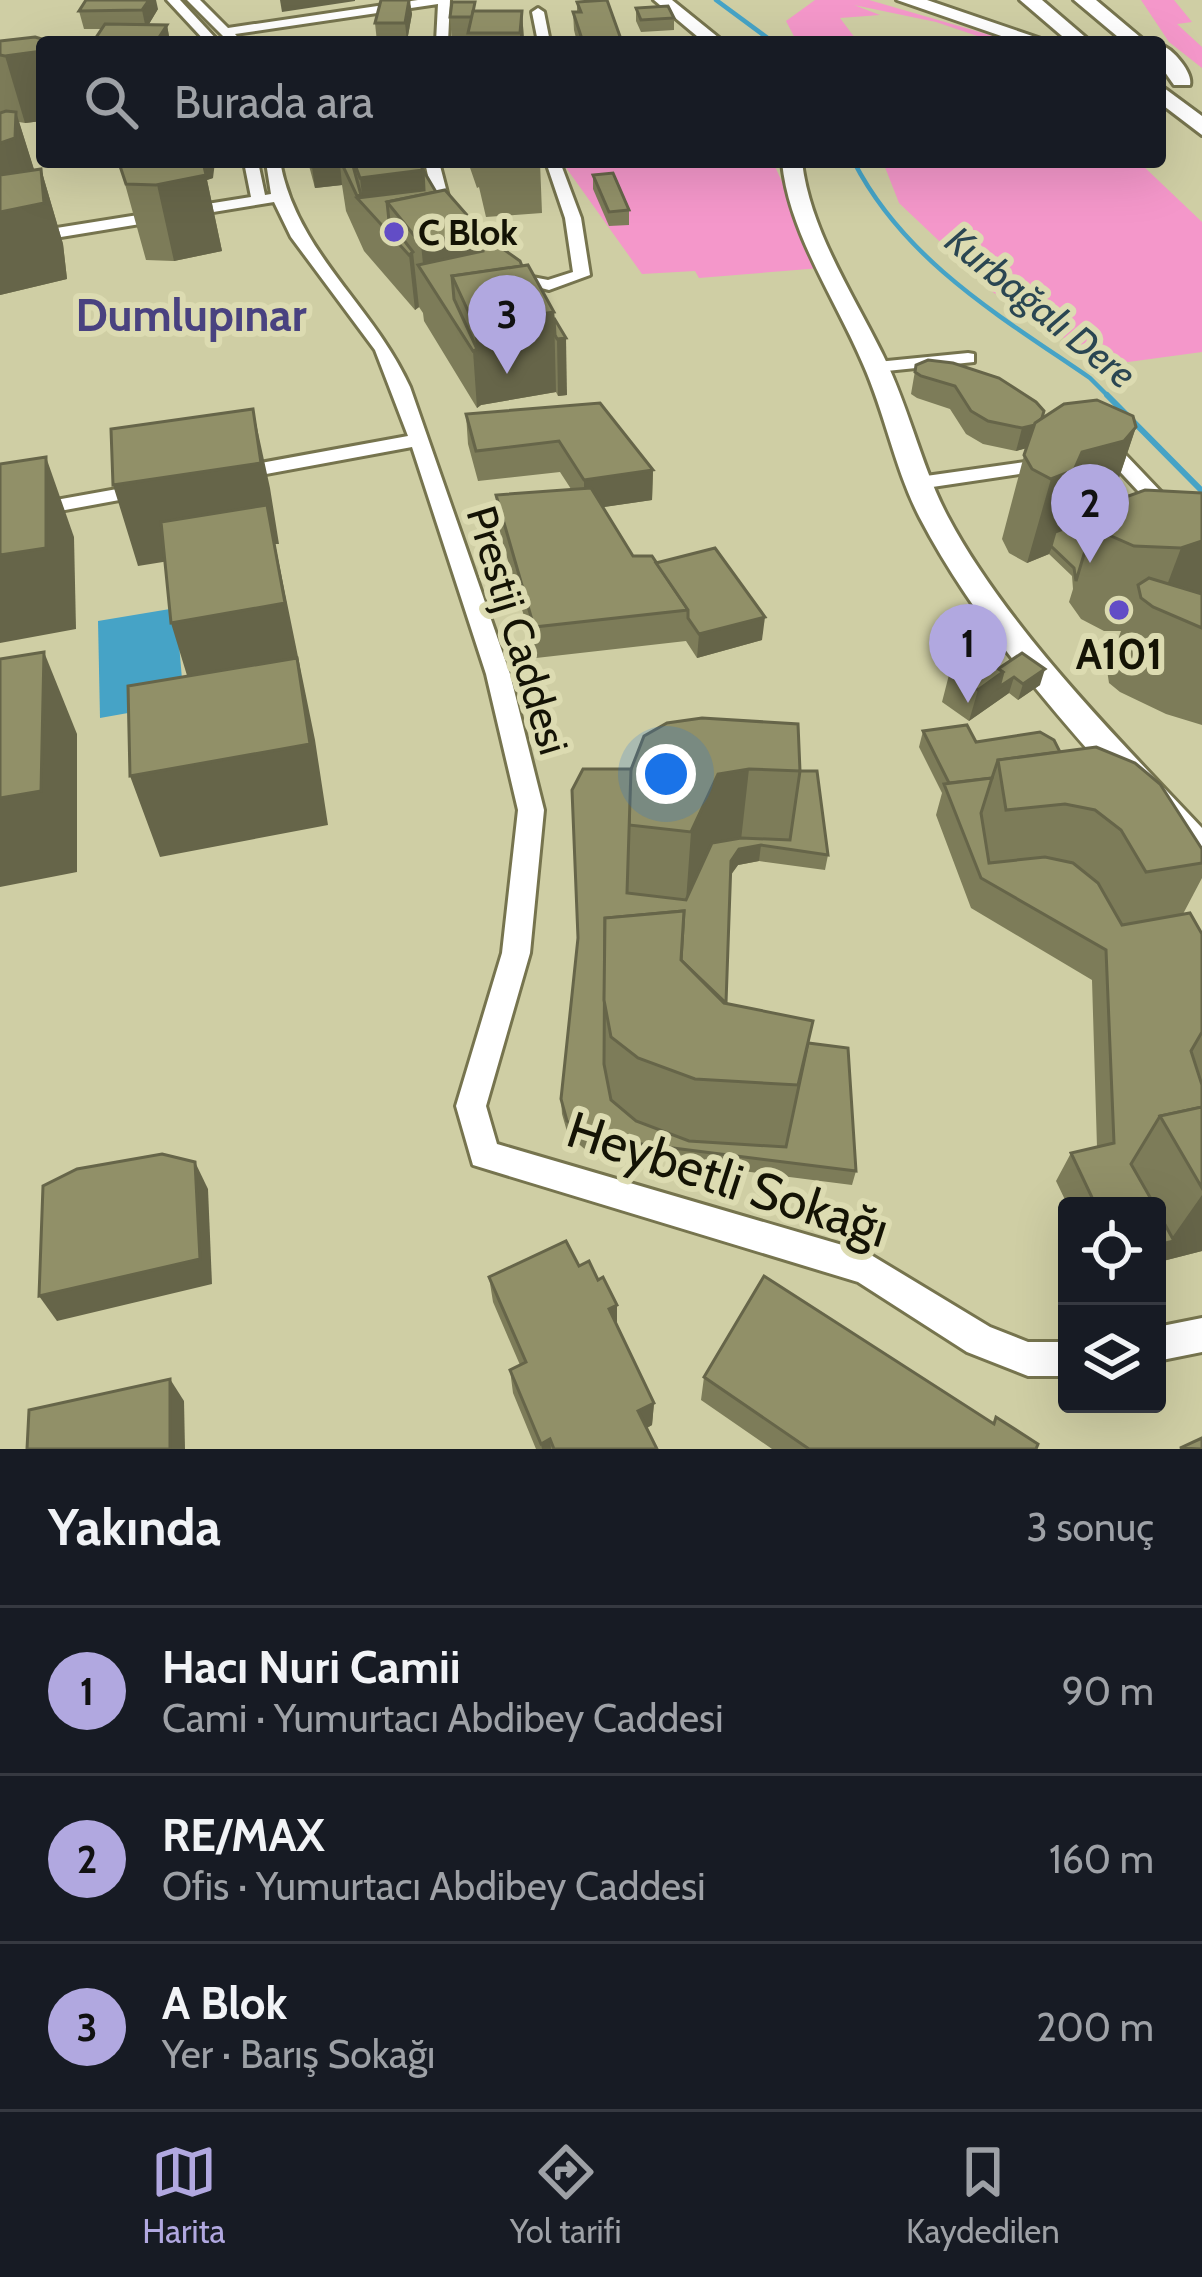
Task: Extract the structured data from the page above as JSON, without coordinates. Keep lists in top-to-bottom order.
{
  "streets": {
    "street": ["Prestij Caddesi", "Heybetli Sokağı"]
  },
  "crossings": [
    ["Prestij Caddesi", "Heybetli Sokağı"]
  ],
  "districts": ["Dumlupınar"],
  "water": ["Kurbağalı Dere"],
  "places": ["C Blok", "A101"],
  "page": {
    "search": "Burada ara",
    "pins": ["3", "2", "1"],
    "heading": ["Yakında", "3 sonuç"],
    "list": [
      {
        "mark": "1",
        "name": "Hacı Nuri Camii",
        "note": "Cami · Yumurtacı Abdibey Caddesi",
        "value": "90 m"
      },
      {
        "mark": "2",
        "name": "RE/MAX",
        "note": "Ofis · Yumurtacı Abdibey Caddesi",
        "value": "160 m"
      },
      {
        "mark": "3",
        "name": "A Blok",
        "note": "Yer · Barış Sokağı",
        "value": "200 m"
      }
    ],
    "nav": ["Harita", "Yol tarifi", "Kaydedilen"]
  }
}
